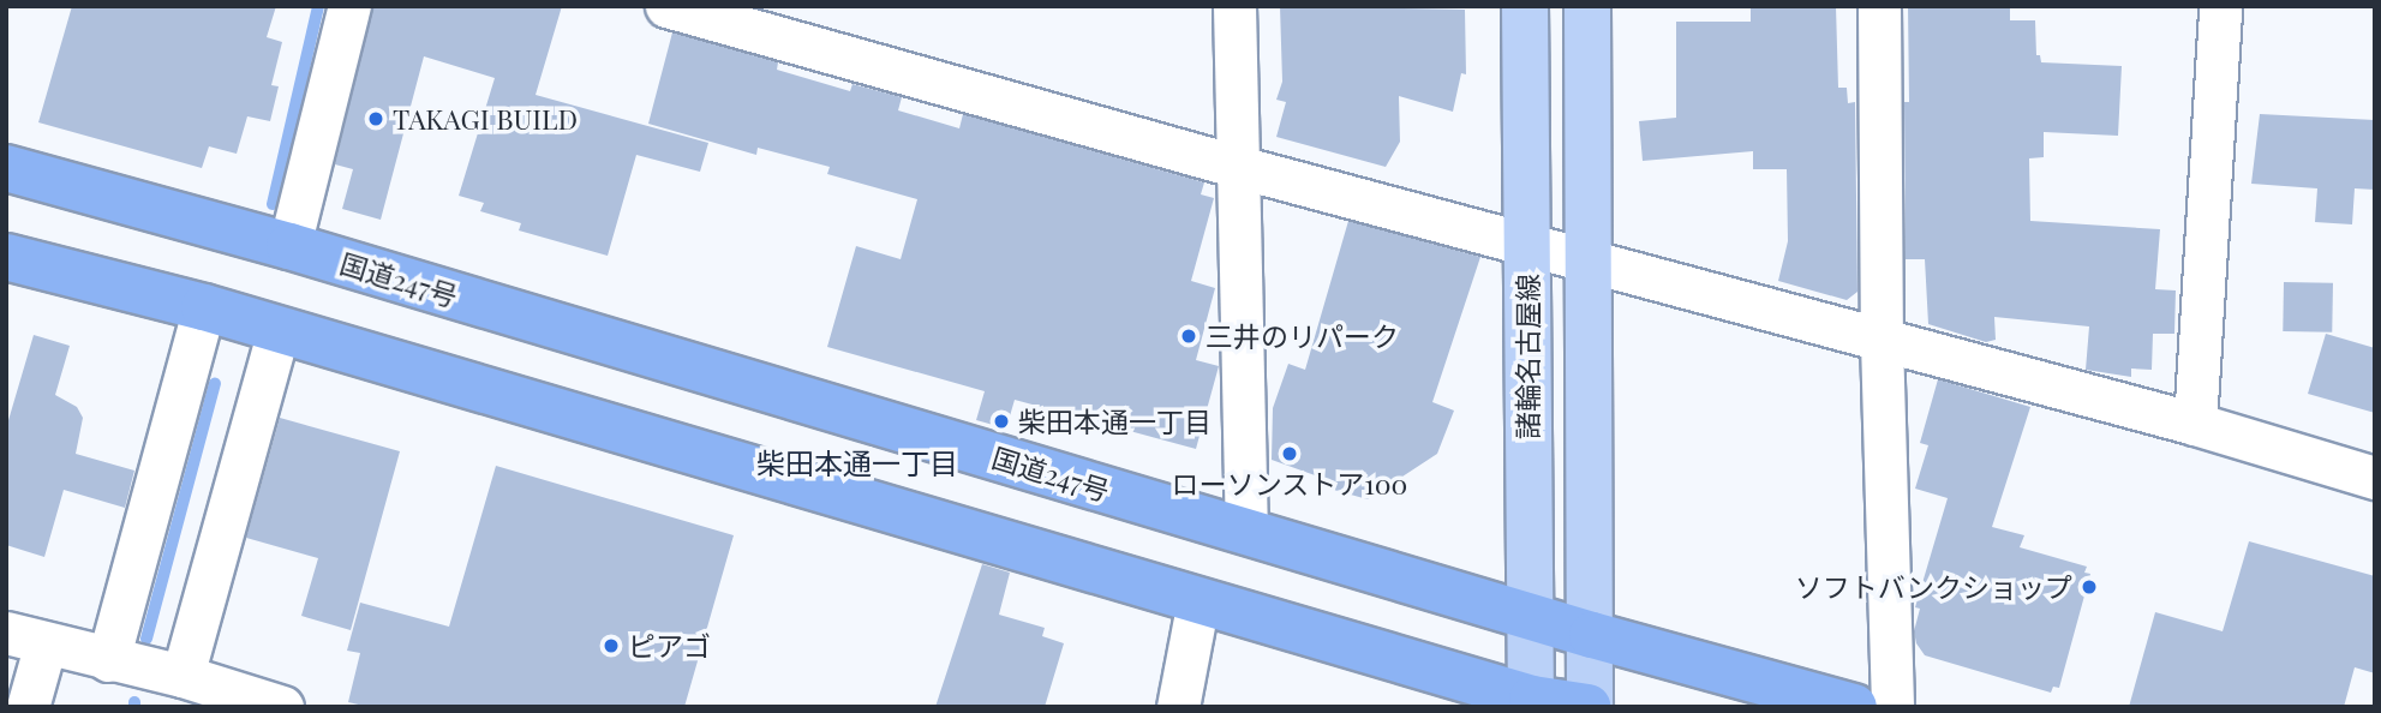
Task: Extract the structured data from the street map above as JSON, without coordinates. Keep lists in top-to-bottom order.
{
  "streets": {
    "highway": ["国道247号"],
    "main road": ["諸輪名古屋線"]
  },
  "crossings": [
    ["国道247号", "諸輪名古屋線"]
  ],
  "districts": ["柴田本通一丁目"],
  "places": [
    "TAKAGI BUILD",
    "三井のリパーク",
    "柴田本通一丁目",
    "ローソンストア100",
    "ソフトバンクショップ",
    "ピアゴ"
  ]
}
